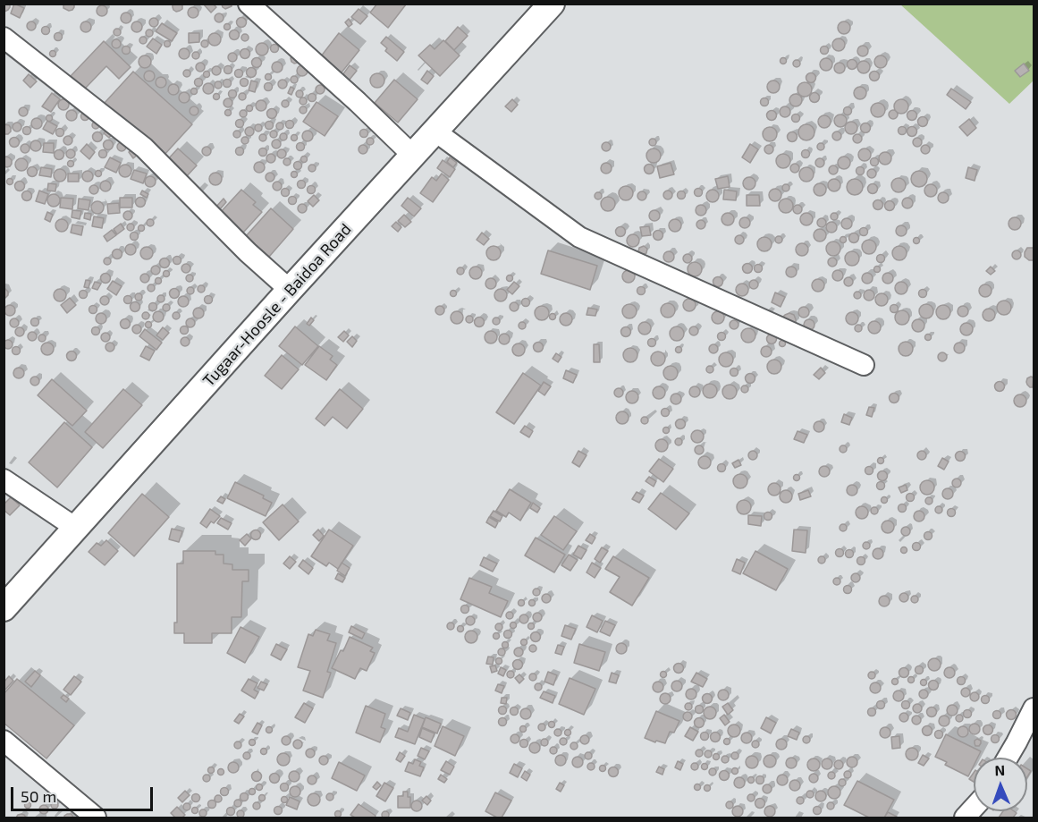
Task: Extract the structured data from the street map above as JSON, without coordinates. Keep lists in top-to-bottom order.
{
  "streets": {
    "main road": ["Tugaar-Hoosle - Baidoa Road"]
  },
  "scale_bar": "50 m",
  "north": "top"
}
